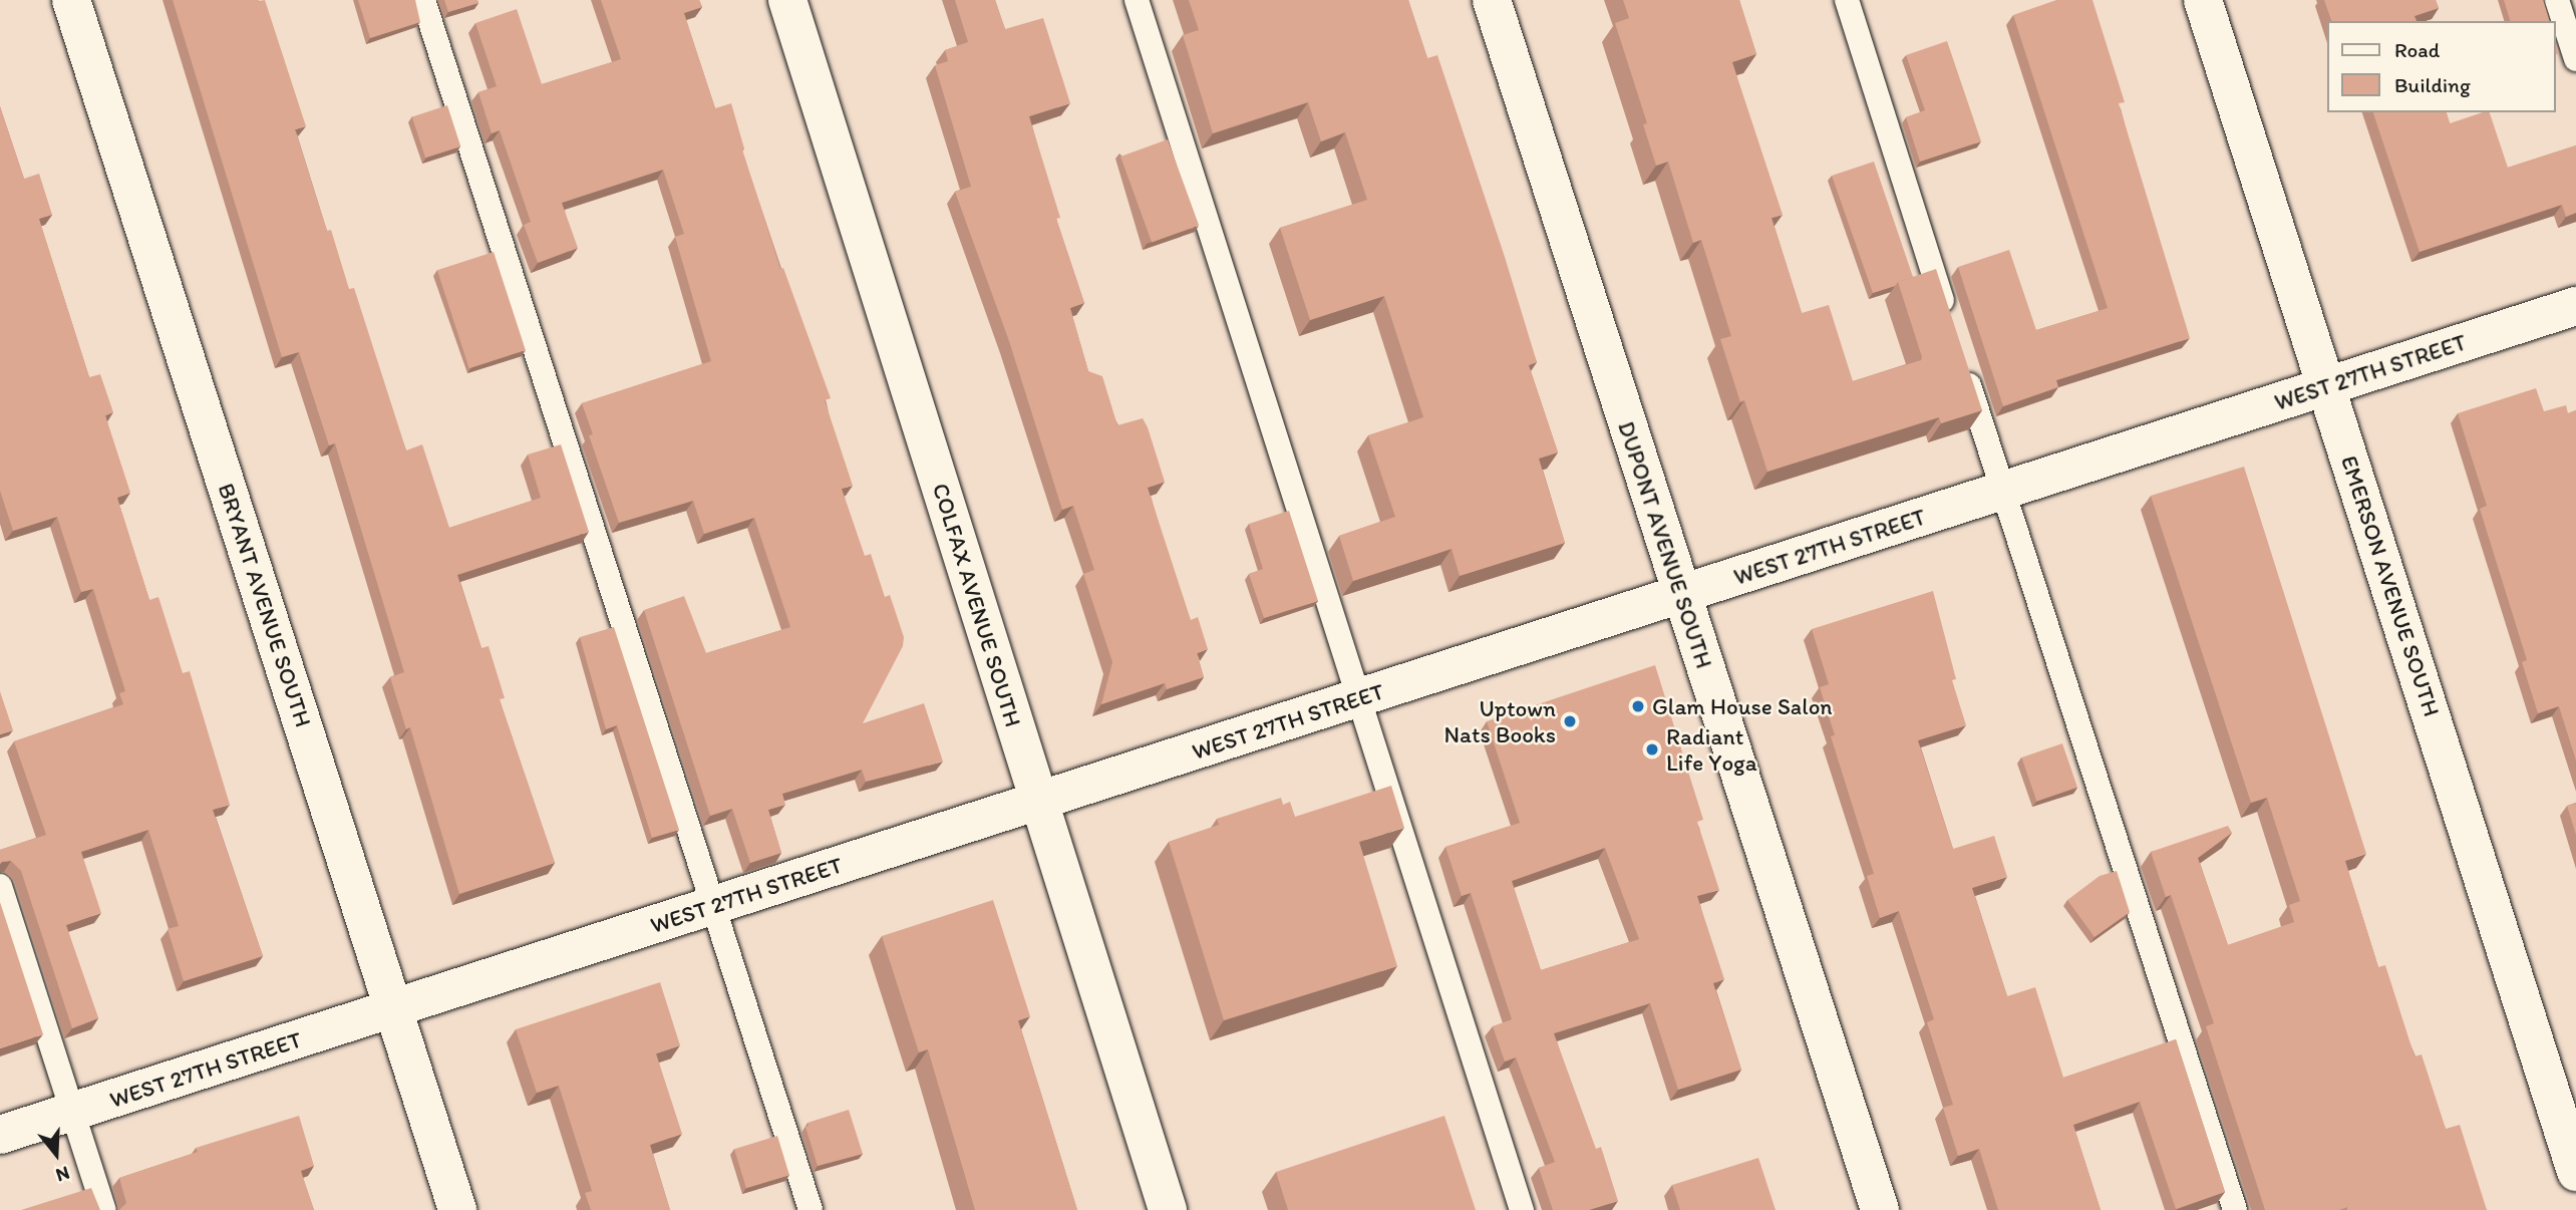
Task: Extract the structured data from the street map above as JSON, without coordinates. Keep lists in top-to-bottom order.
{
  "streets": {
    "street": [
      "WEST 27TH STREET",
      "DUPONT AVENUE SOUTH",
      "EMERSON AVENUE SOUTH",
      "BRYANT AVENUE SOUTH",
      "COLFAX AVENUE SOUTH"
    ]
  },
  "crossings": [
    ["WEST 27TH STREET", "DUPONT AVENUE SOUTH"],
    ["WEST 27TH STREET", "EMERSON AVENUE SOUTH"],
    ["WEST 27TH STREET", "BRYANT AVENUE SOUTH"],
    ["WEST 27TH STREET", "COLFAX AVENUE SOUTH"]
  ],
  "places": ["Glam House Salon", "Uptown Nats Books", "Radiant Life Yoga"],
  "legend": ["Road", "Building"],
  "north": "bottom"
}
